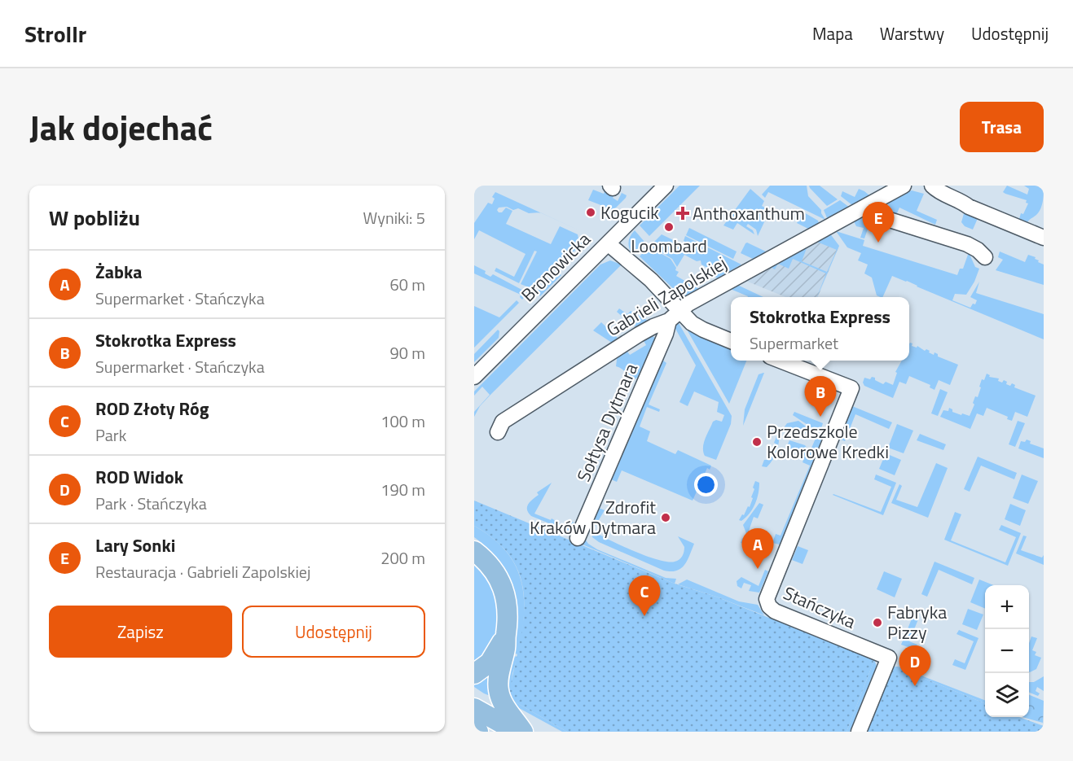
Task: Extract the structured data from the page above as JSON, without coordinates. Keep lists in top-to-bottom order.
{
  "streets": {
    "street": [
      "Bronowicka",
      "Gabrieli Zapolskiej",
      "Sołtysa Dytmara",
      "Stańczyka"
    ]
  },
  "crossings": [
    ["Gabrieli Zapolskiej", "Sołtysa Dytmara"]
  ],
  "places": {
    "other": [
      "Kogucik",
      "Loombard",
      "Przedszkole Kolorowe Kredki",
      "Zdrofit Kraków Dytmara",
      "Fabryka Pizzy"
    ],
    "health": ["Anthoxanthum"]
  },
  "page": {
    "header": "Strollr",
    "nav": ["Mapa", "Warstwy", "Udostępnij"],
    "title": "Jak dojechać",
    "buttons": [
      "Trasa",
      ["Zapisz", "Udostępnij"]
    ],
    "heading": ["W pobliżu", "Wyniki: 5"],
    "pins": [
      "E",
      "B",
      "A",
      "C",
      "D"
    ],
    "list": [
      {
        "mark": "A",
        "name": "Żabka",
        "note": "Supermarket · Stańczyka",
        "value": "60 m"
      },
      {
        "mark": "B",
        "name": "Stokrotka Express",
        "note": "Supermarket · Stańczyka",
        "value": "90 m"
      },
      {
        "mark": "C",
        "name": "ROD Złoty Róg",
        "note": "Park",
        "value": "100 m"
      },
      {
        "mark": "D",
        "name": "ROD Widok",
        "note": "Park · Stańczyka",
        "value": "190 m"
      },
      {
        "mark": "E",
        "name": "Lary Sonki",
        "note": "Restauracja · Gabrieli Zapolskiej",
        "value": "200 m"
      }
    ],
    "popup": ["Stokrotka Express", "Supermarket"],
    "map_buttons": ["+", "−"]
  }
}
